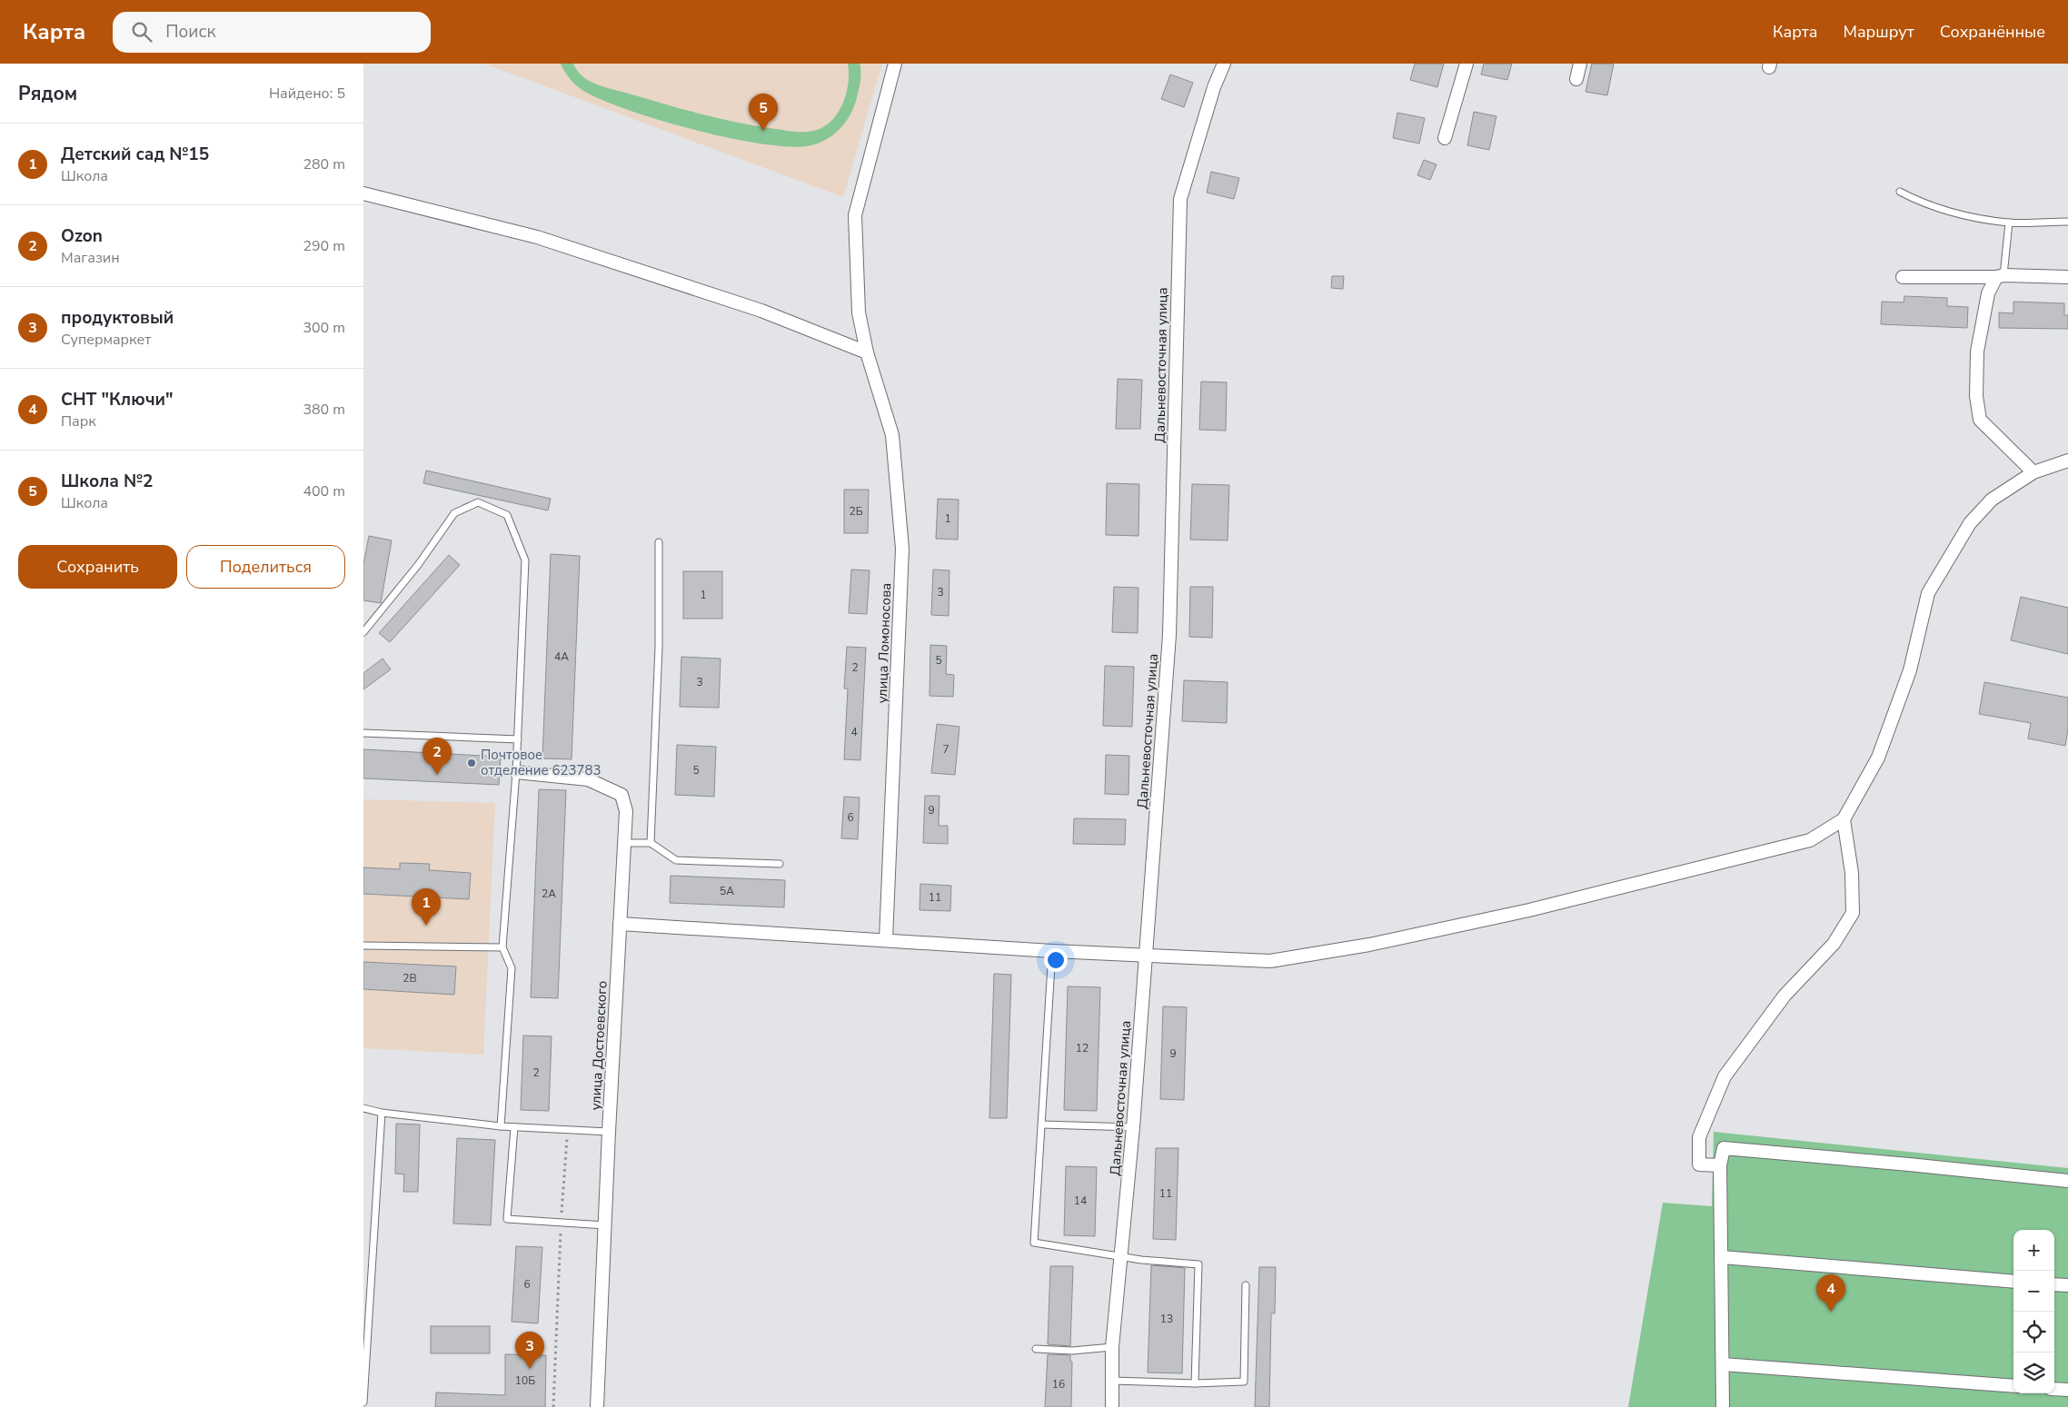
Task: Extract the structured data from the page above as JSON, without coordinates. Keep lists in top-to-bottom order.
{
  "streets": {
    "street": ["Дальневосточная улица", "улица Ломоносова", "улица Достоевского"]
  },
  "places": ["Почтовое отделение 623783"],
  "house_numbers": [
    "2Б",
    "1",
    "3",
    "1",
    "4А",
    "5",
    "2",
    "3",
    "4",
    "7",
    "5",
    "9",
    "6",
    "5А",
    "2А",
    "11",
    "2В",
    "12",
    "9",
    "2",
    "11",
    "14",
    "6",
    "13",
    "10Б",
    "16"
  ],
  "page": {
    "header": "Карта",
    "search": "Поиск",
    "nav": ["Карта", "Маршрут", "Сохранённые"],
    "heading": ["Рядом", "Найдено: 5"],
    "pins": [
      "5",
      "2",
      "1",
      "4",
      "3"
    ],
    "list": [
      {
        "mark": "1",
        "name": "Детский сад №15",
        "note": "Школа",
        "value": "280 m"
      },
      {
        "mark": "2",
        "name": "Ozon",
        "note": "Магазин",
        "value": "290 m"
      },
      {
        "mark": "3",
        "name": "продуктовый",
        "note": "Супермаркет",
        "value": "300 m"
      },
      {
        "mark": "4",
        "name": "СНТ \"Ключи\"",
        "note": "Парк",
        "value": "380 m"
      },
      {
        "mark": "5",
        "name": "Школа №2",
        "note": "Школа",
        "value": "400 m"
      }
    ],
    "buttons": ["Сохранить", "Поделиться"],
    "map_buttons": ["+", "−"]
  }
}
